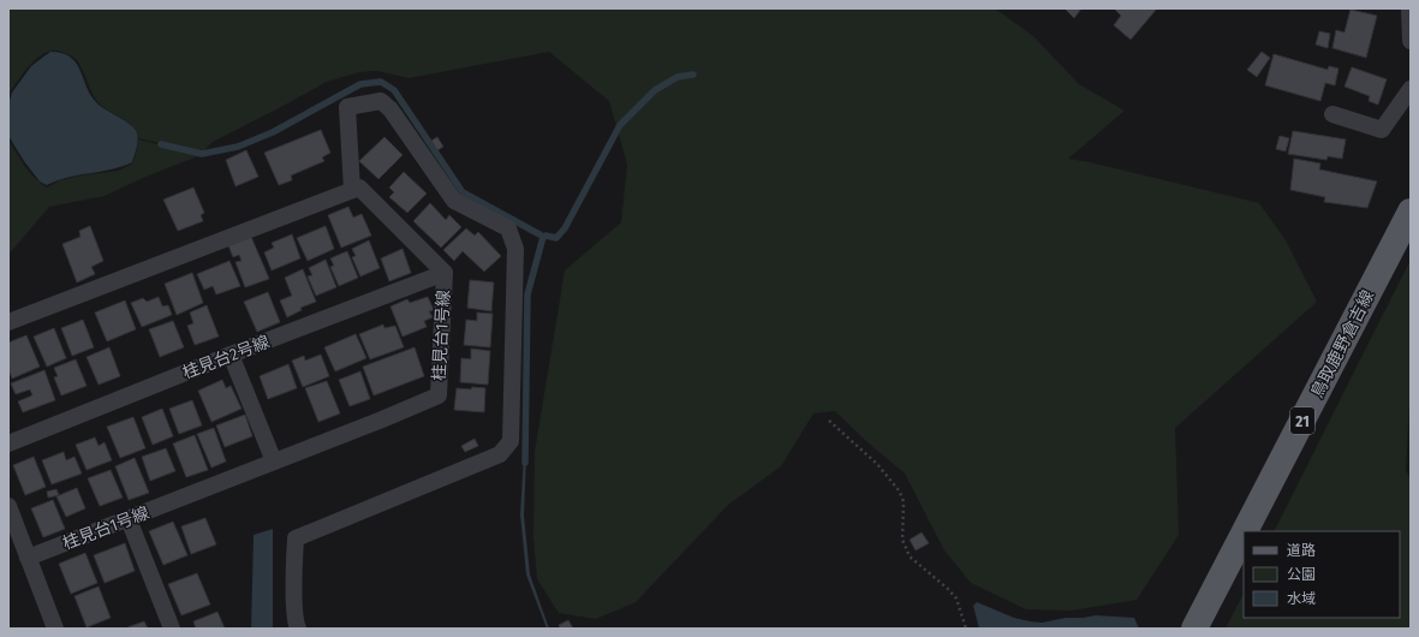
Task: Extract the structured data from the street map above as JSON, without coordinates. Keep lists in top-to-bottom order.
{
  "streets": {
    "main road": ["鳥取鹿野倉吉線", "21"],
    "street": ["桂見台1号線", "桂見台2号線"]
  },
  "crossings": [
    ["桂見台1号線", "桂見台2号線"]
  ],
  "legend": ["道路", "公園", "水域"]
}
